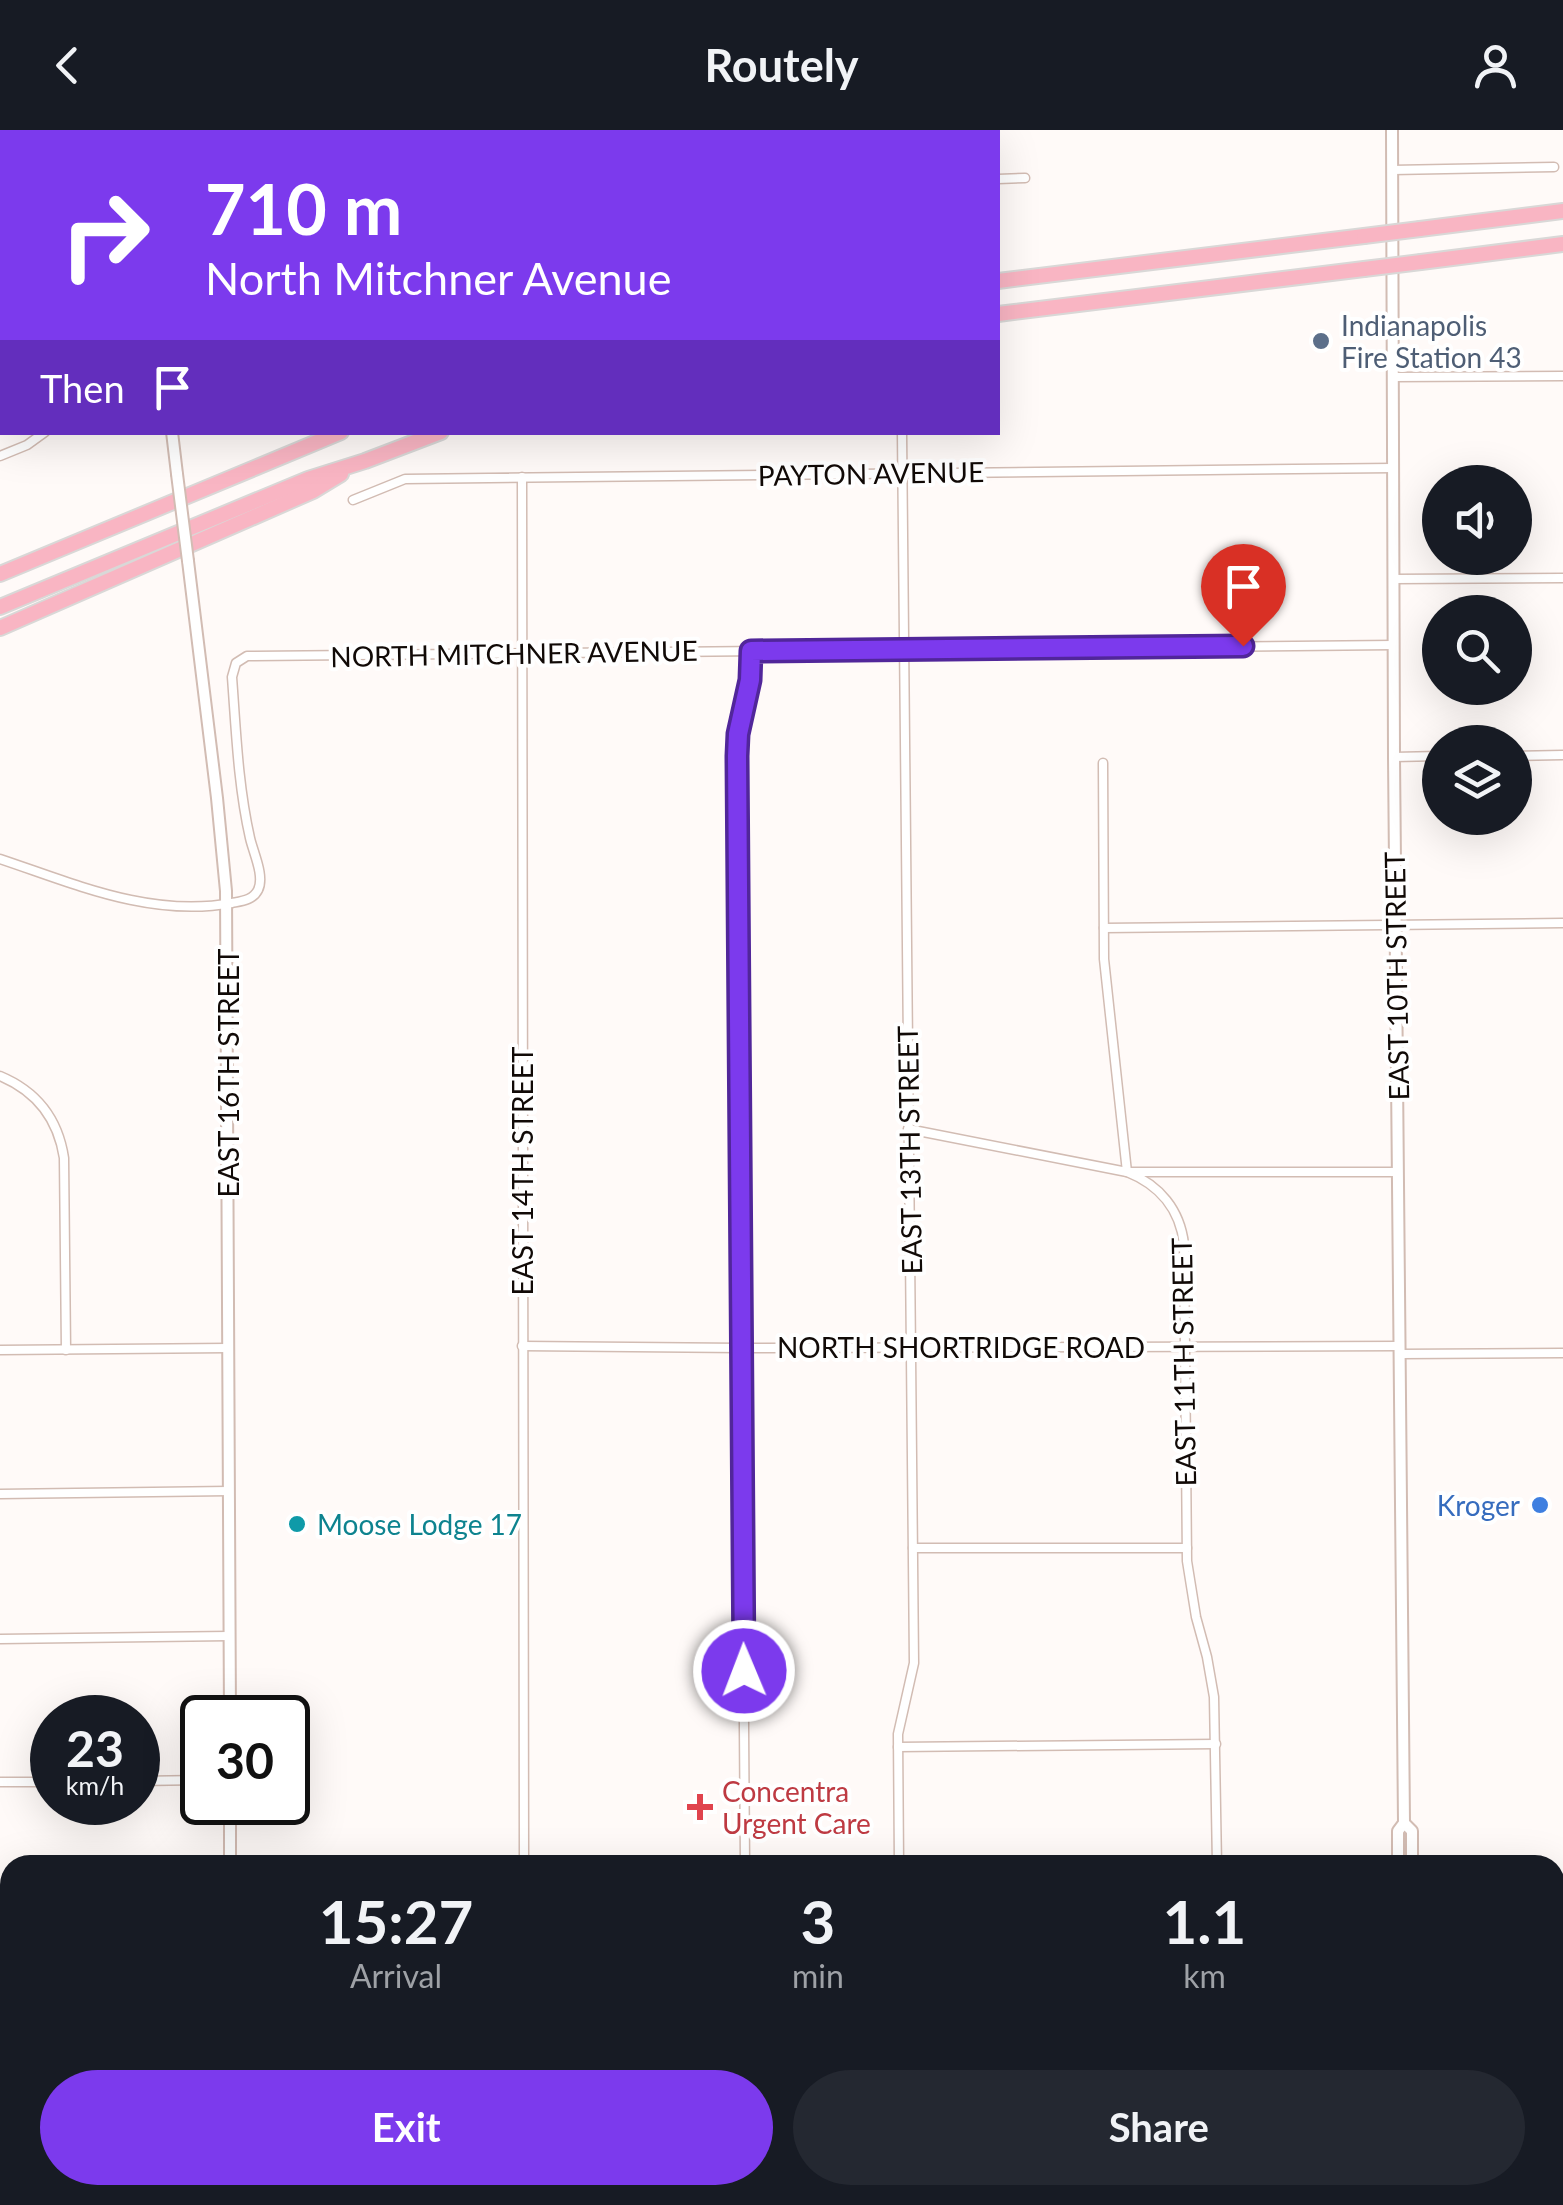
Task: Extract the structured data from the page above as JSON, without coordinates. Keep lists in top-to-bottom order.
{
  "streets": {
    "main road": ["EAST 10TH STREET", "EAST 16TH STREET"],
    "street": [
      "PAYTON AVENUE",
      "NORTH MITCHNER AVENUE",
      "EAST 13TH STREET",
      "EAST 14TH STREET",
      "NORTH SHORTRIDGE ROAD",
      "EAST 11TH STREET"
    ]
  },
  "crossings": [
    ["PAYTON AVENUE", "EAST 10TH STREET"],
    ["PAYTON AVENUE", "EAST 13TH STREET"],
    ["PAYTON AVENUE", "EAST 14TH STREET"],
    ["NORTH MITCHNER AVENUE", "EAST 10TH STREET"],
    ["NORTH MITCHNER AVENUE", "EAST 16TH STREET"],
    ["NORTH MITCHNER AVENUE", "EAST 13TH STREET"],
    ["NORTH MITCHNER AVENUE", "EAST 14TH STREET"],
    ["EAST 10TH STREET", "NORTH SHORTRIDGE ROAD"],
    ["EAST 13TH STREET", "NORTH SHORTRIDGE ROAD"],
    ["EAST 14TH STREET", "NORTH SHORTRIDGE ROAD"],
    ["NORTH SHORTRIDGE ROAD", "EAST 11TH STREET"]
  ],
  "places": {
    "other": ["Indianapolis Fire Station 43", "Kroger", "Moose Lodge 17"],
    "health": ["Concentra Urgent Care"]
  },
  "page": {
    "header": "Routely",
    "turn": ["710 m", "North Mitchner Avenue"],
    "then": "Then",
    "speed": "23 km/h",
    "limit": "30",
    "eta": [
      "15:27",
      "Arrival",
      "3",
      "min",
      "1.1",
      "km"
    ],
    "buttons": ["Exit", "Share"]
  }
}
